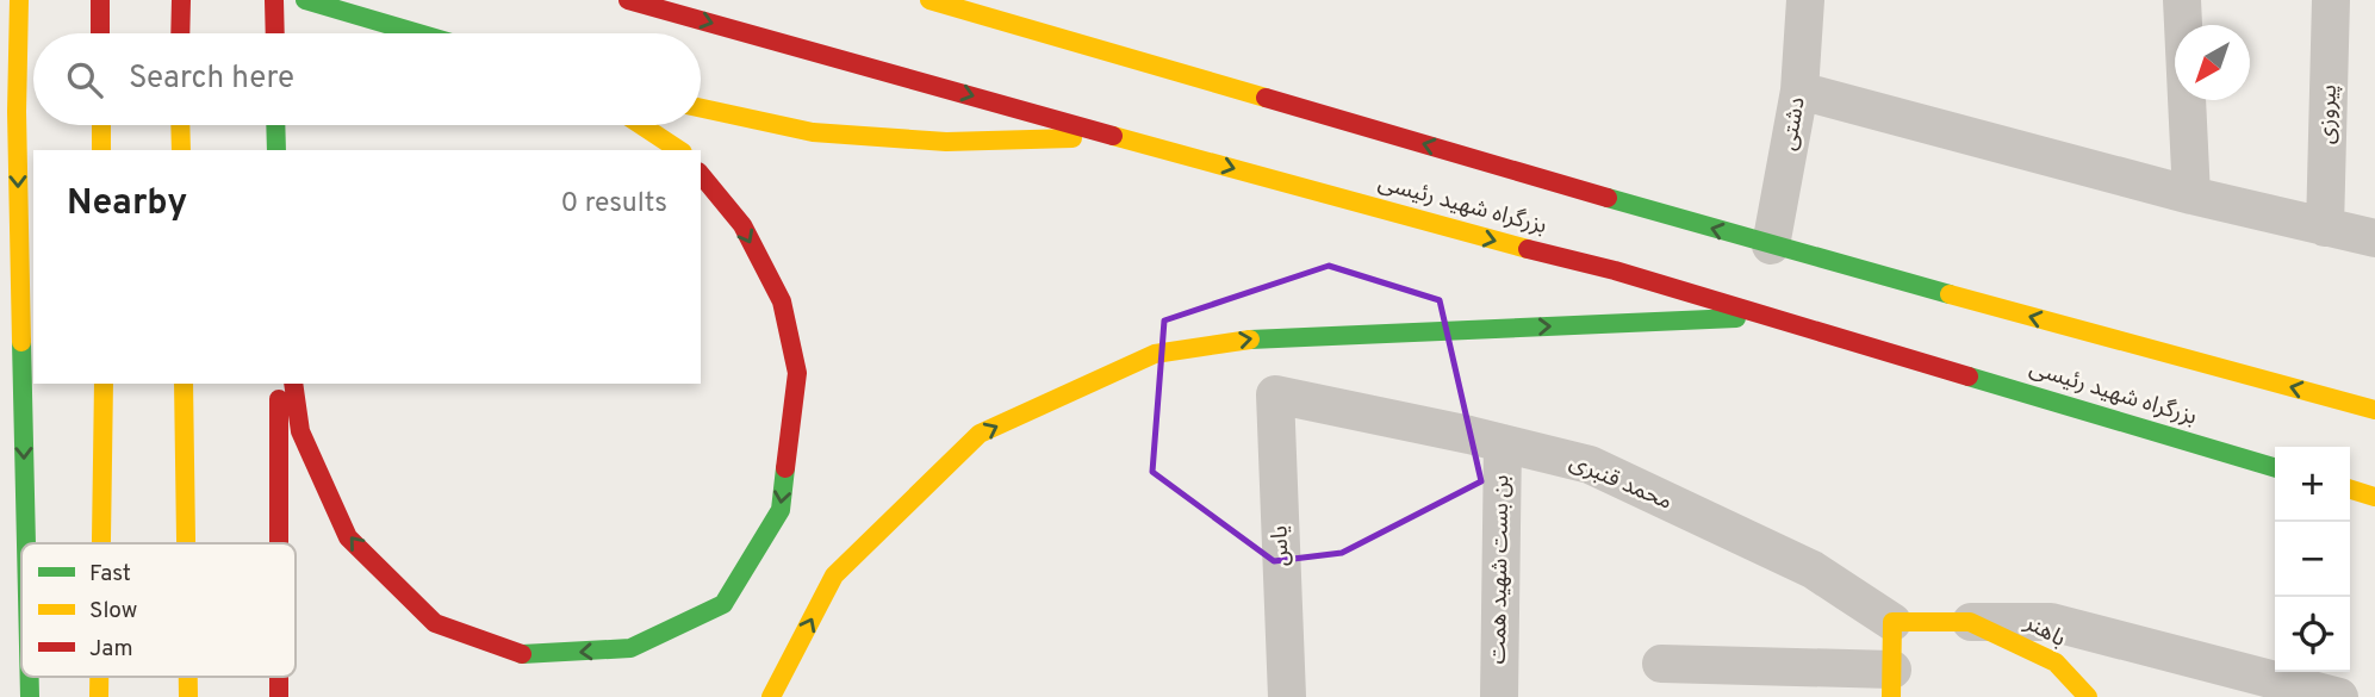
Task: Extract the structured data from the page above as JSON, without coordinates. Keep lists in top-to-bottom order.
{
  "streets": {
    "main road": ["بزرگراه شهید رئیسی", "باهنر"],
    "street": [
      "پیروزی",
      "دشتی",
      "محمد قنبری",
      "یاس",
      "بن بست شهید همت"
    ]
  },
  "crossings": [
    ["دشتی", "بزرگراه شهید رئیسی"],
    ["محمد قنبری", "یاس"],
    ["محمد قنبری", "بن بست شهید همت"]
  ],
  "legend": ["Fast", "Slow", "Jam"],
  "north": "bottom left",
  "page": {
    "search": "Search here",
    "heading": ["Nearby", "0 results"],
    "map_buttons": ["+", "−"]
  }
}
